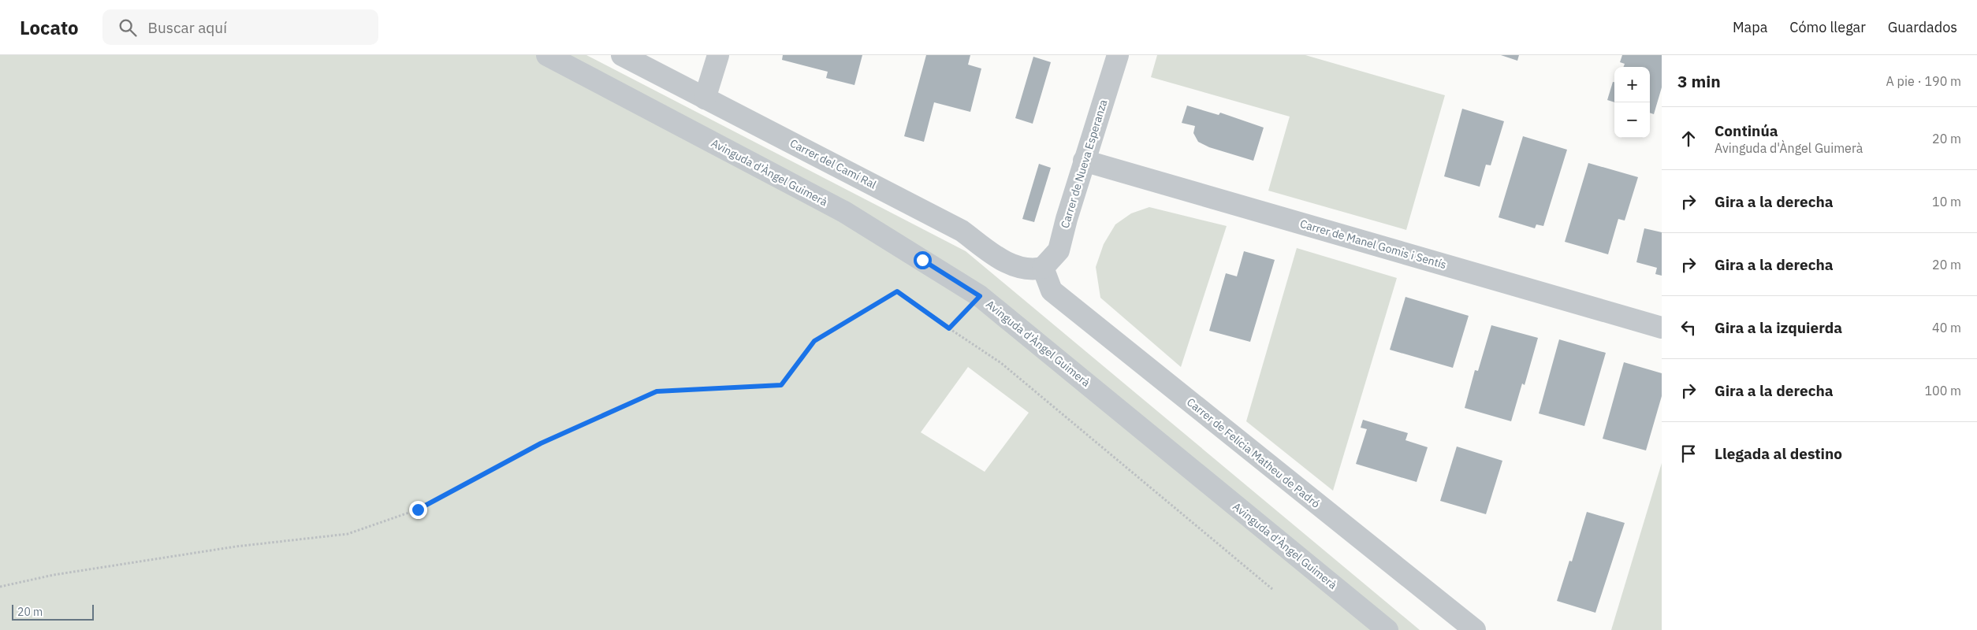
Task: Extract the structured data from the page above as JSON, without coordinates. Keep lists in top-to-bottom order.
{
  "streets": {
    "street": [
      "Carrer del Camí Ral",
      "Carrer de Nueva Esperanza",
      "Avinguda d'Àngel Guimerà",
      "Carrer de Manel Gomis i Sentís",
      "Carrer de Felícia Matheu de Padró"
    ]
  },
  "crossings": [
    ["Carrer del Camí Ral", "Carrer de Nueva Esperanza"],
    ["Carrer del Camí Ral", "Carrer de Felícia Matheu de Padró"],
    ["Carrer de Nueva Esperanza", "Carrer de Manel Gomis i Sentís"],
    ["Carrer de Nueva Esperanza", "Carrer de Felícia Matheu de Padró"]
  ],
  "scale_bar": "20 m",
  "page": {
    "header": "Locato",
    "search": "Buscar aquí",
    "nav": ["Mapa", "Cómo llegar", "Guardados"],
    "heading": ["3 min", "A pie · 190 m"],
    "map_buttons": ["+", "−"],
    "list": [
      ["Continúa", "Avinguda d'Àngel Guimerà", "20 m"],
      ["Gira a la derecha", "10 m"],
      ["Gira a la derecha", "20 m"],
      ["Gira a la izquierda", "40 m"],
      ["Gira a la derecha", "100 m"],
      "Llegada al destino"
    ],
    "scale": "20 m"
  }
}
